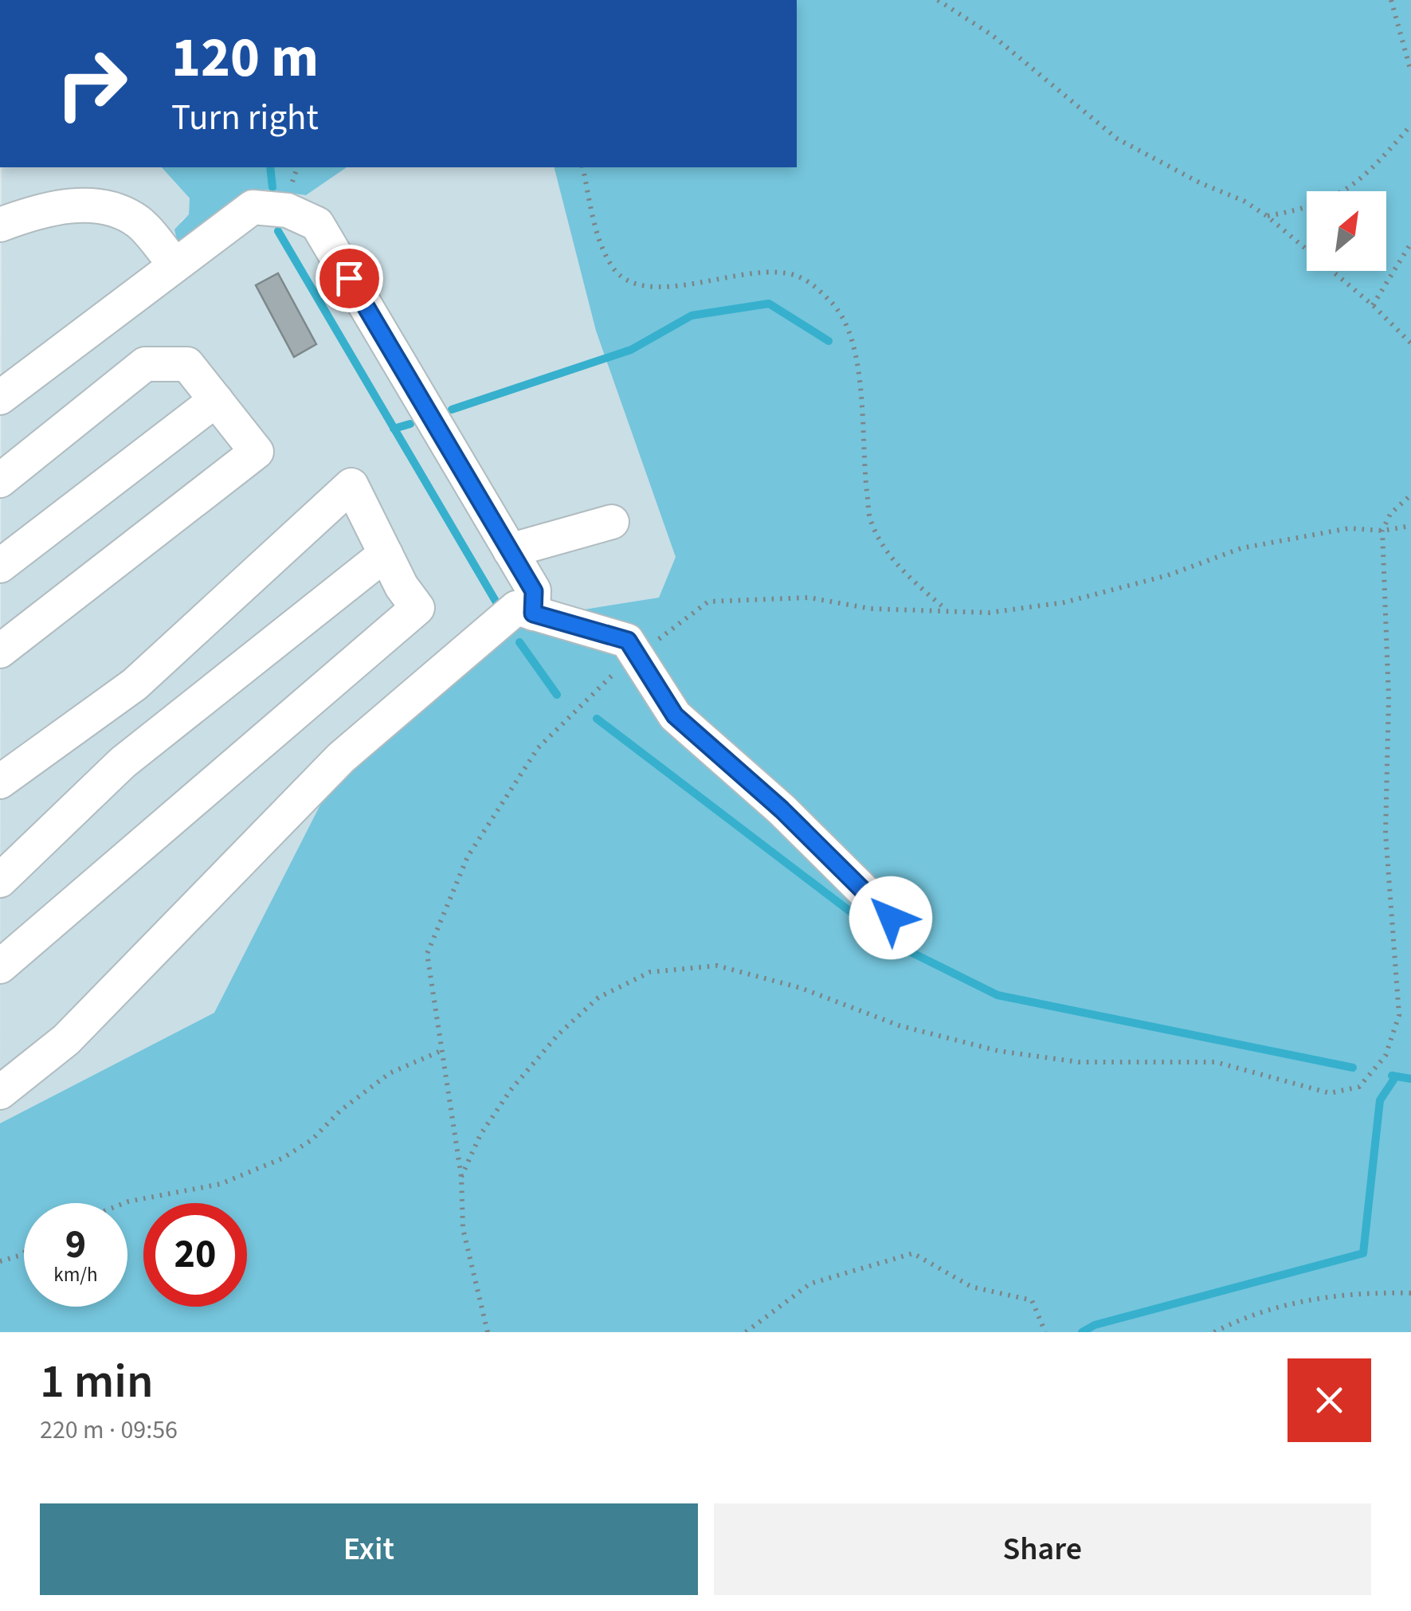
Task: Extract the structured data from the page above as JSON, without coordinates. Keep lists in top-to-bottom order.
{
  "north": "top right",
  "page": {
    "turn": ["120 m", "Turn right"],
    "speed": "9 km/h",
    "limit": "20",
    "heading": ["1 min", "220 m · 09:56"],
    "buttons": ["Exit", "Share"]
  }
}
